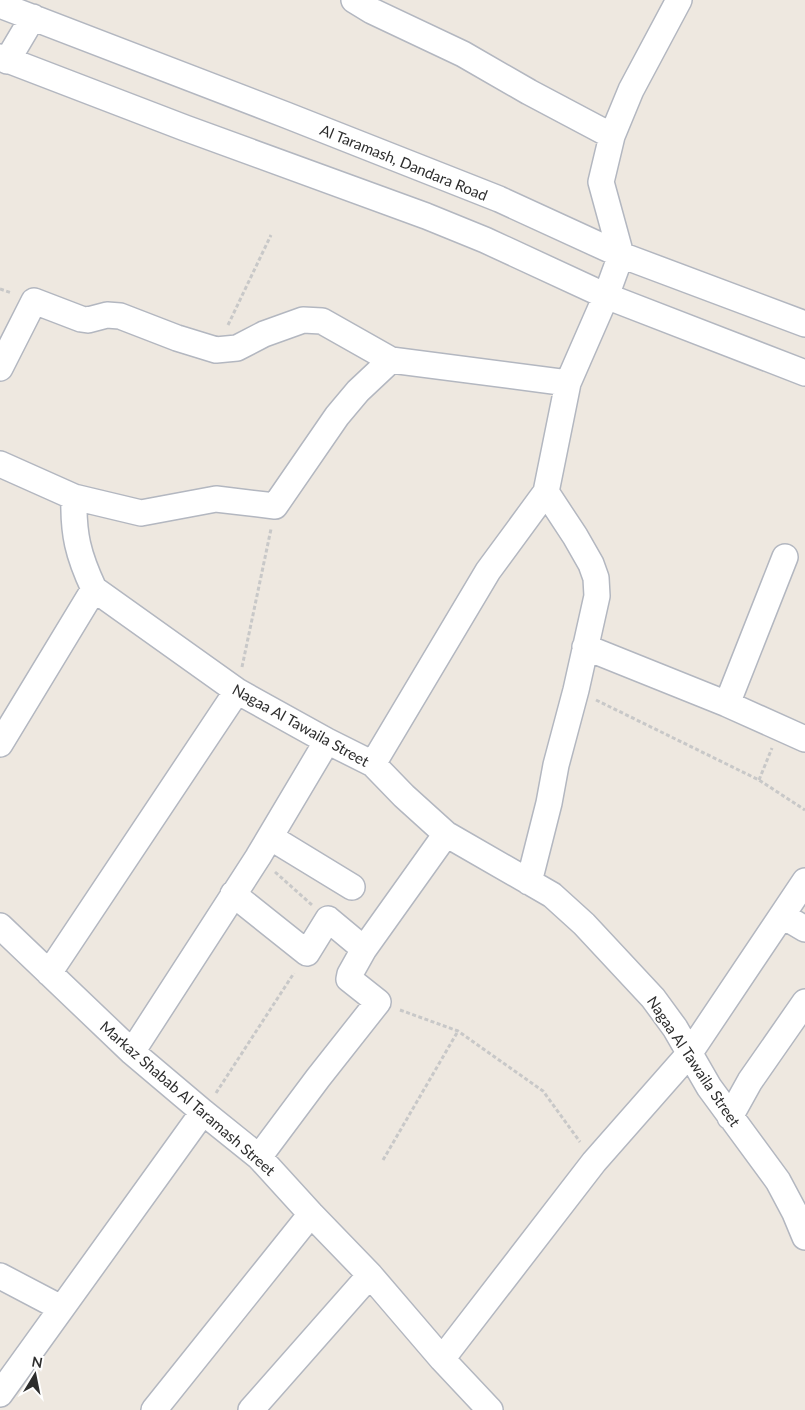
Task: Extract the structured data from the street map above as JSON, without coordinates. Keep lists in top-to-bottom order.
{
  "streets": {
    "street": ["Al Taramash, Dandara Road", "Nagaa Al Tawaila Street", "Markaz Shabab Al Taramash Street"]
  },
  "north": "top"
}
